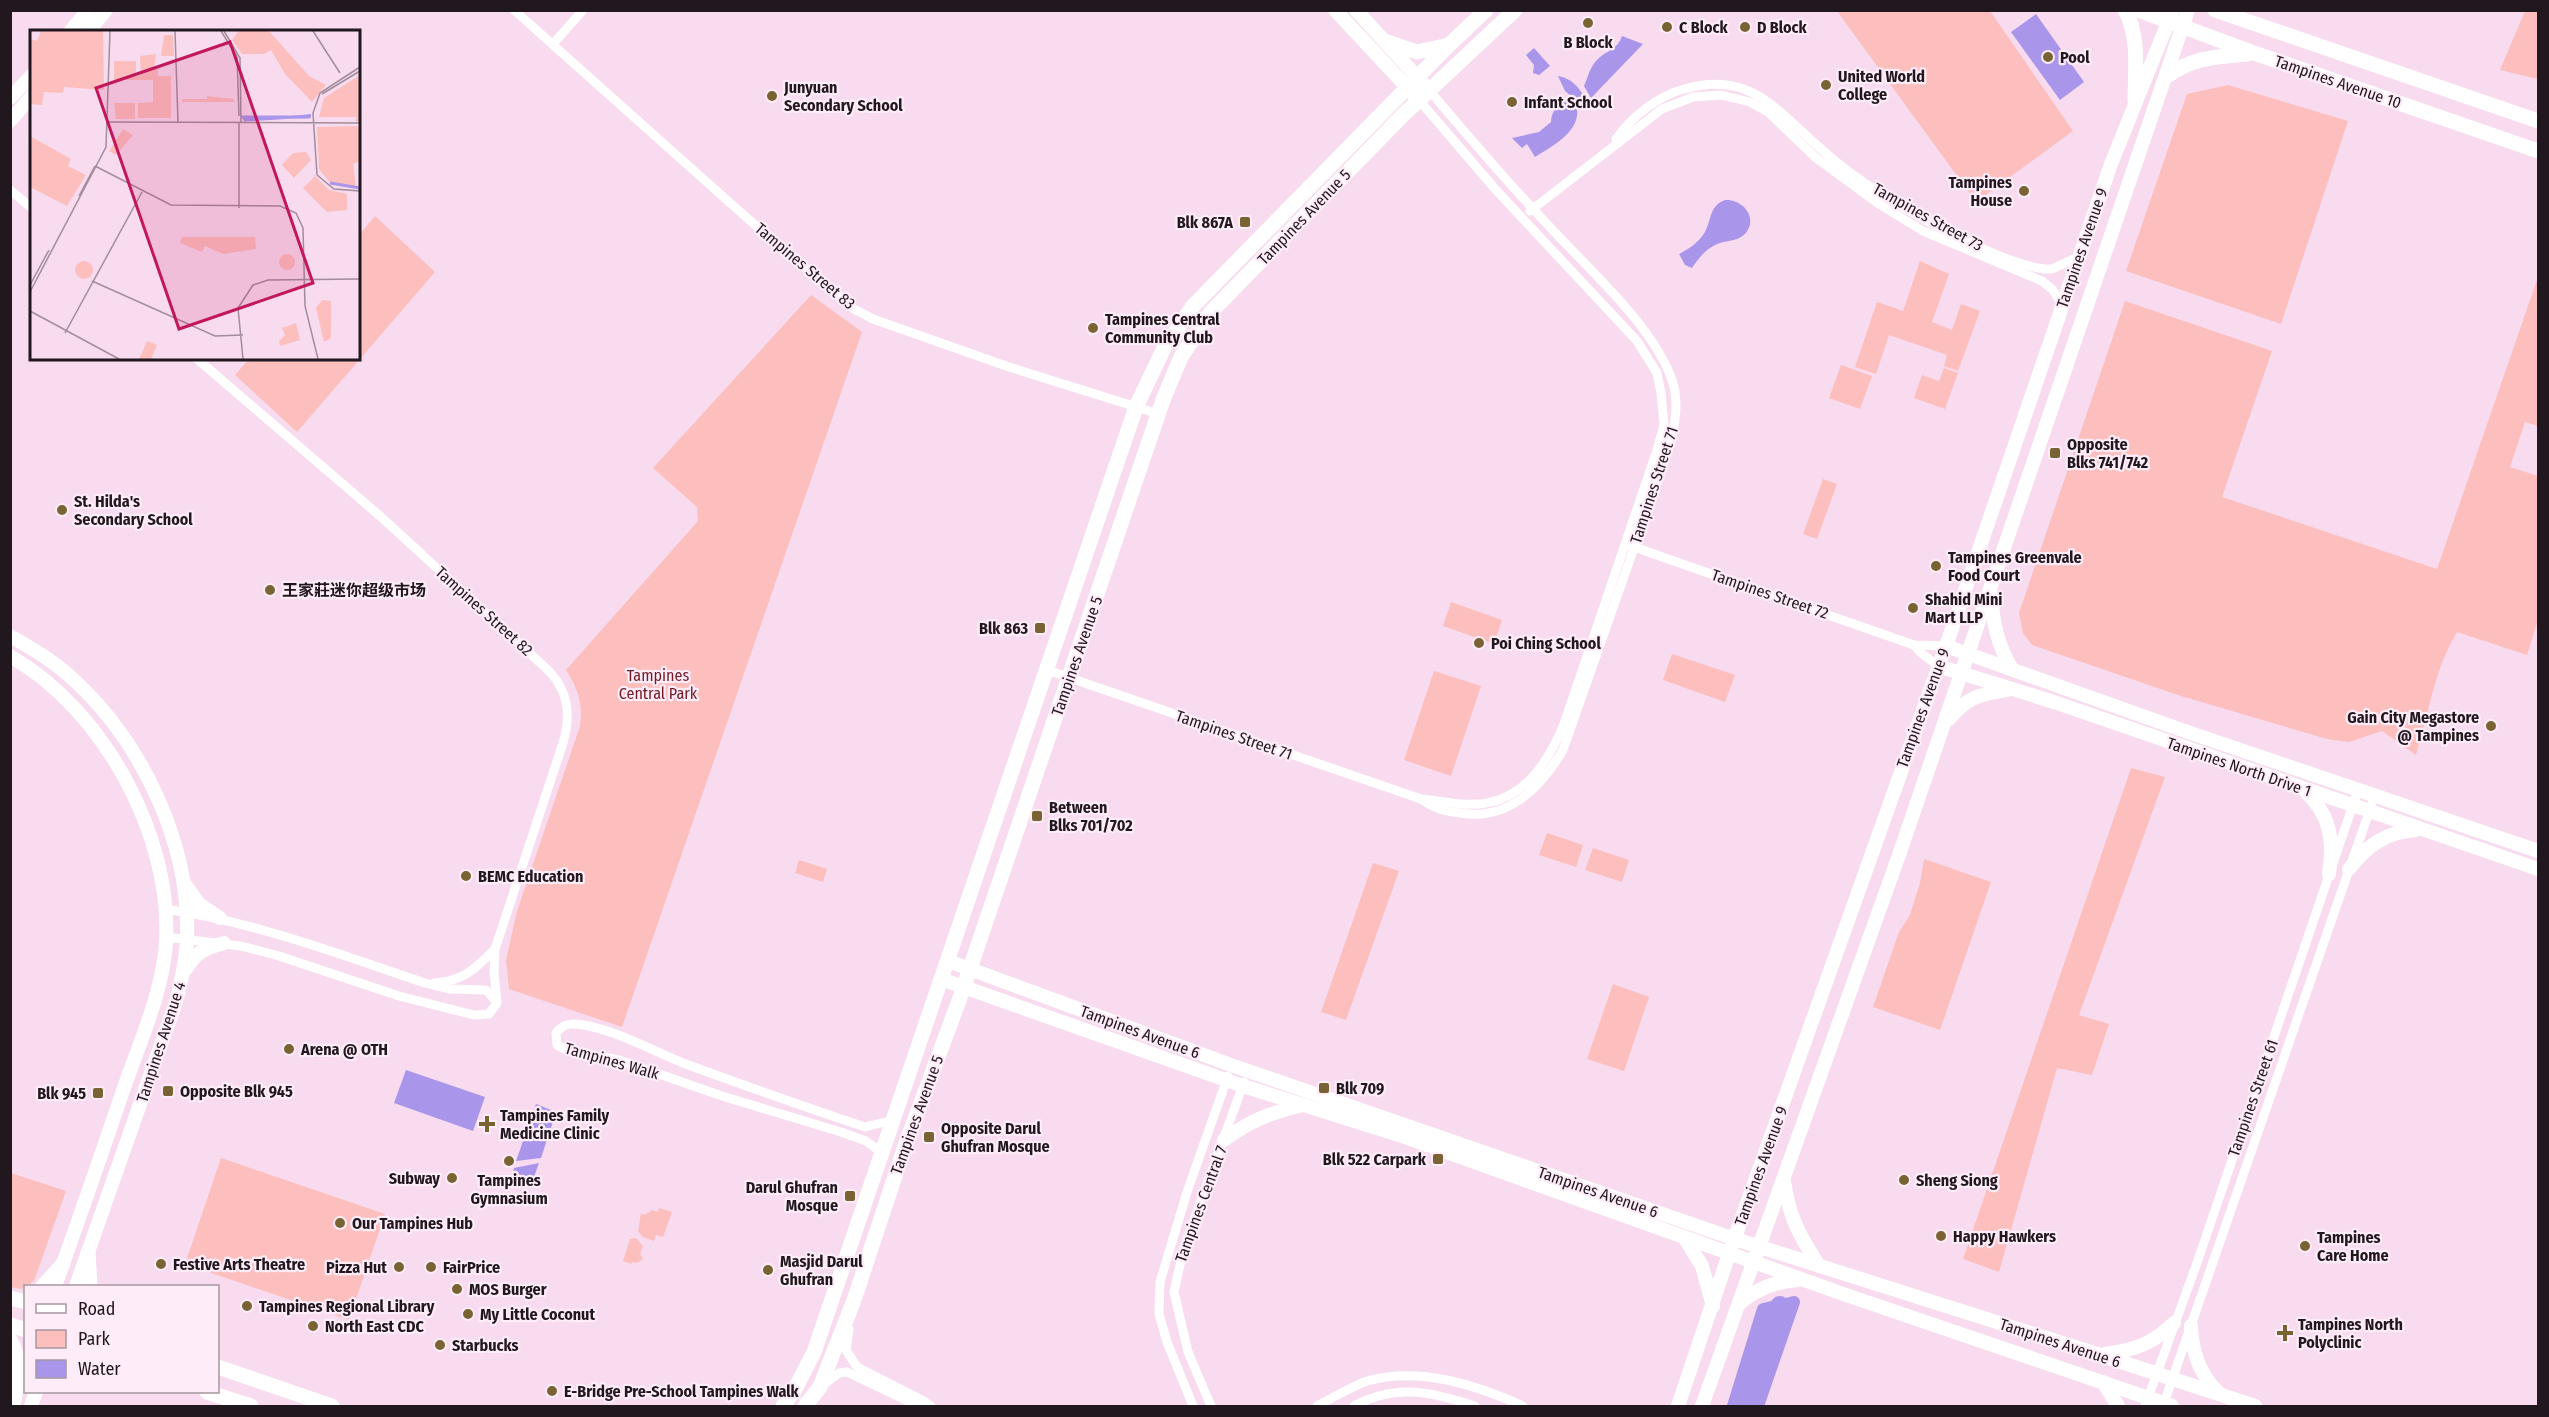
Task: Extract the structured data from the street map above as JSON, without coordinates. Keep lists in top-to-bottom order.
{
  "streets": {
    "main road": [
      "Tampines Avenue 10",
      "Tampines Avenue 5",
      "Tampines Avenue 9",
      "Tampines North Drive 1",
      "Tampines Avenue 6",
      "Tampines Avenue 4"
    ],
    "street": [
      "Tampines Street 73",
      "Tampines Street 83",
      "Tampines Street 71",
      "Tampines Street 72",
      "Tampines Street 82",
      "Tampines Walk",
      "Tampines Street 61",
      "Tampines Central 7"
    ]
  },
  "crossings": [
    ["Tampines Avenue 10", "Tampines Avenue 9"],
    ["Tampines Avenue 5", "Tampines Street 83"],
    ["Tampines Avenue 5", "Tampines Street 71"],
    ["Tampines Avenue 5", "Tampines Avenue 6"],
    ["Tampines Avenue 5", "Tampines Walk"],
    ["Tampines Street 73", "Tampines Avenue 9"],
    ["Tampines Street 73", "Tampines Street 71"],
    ["Tampines Avenue 9", "Tampines Street 72"],
    ["Tampines Avenue 9", "Tampines North Drive 1"],
    ["Tampines Avenue 9", "Tampines Avenue 6"],
    ["Tampines Street 71", "Tampines Street 72"],
    ["Tampines Street 72", "Tampines North Drive 1"],
    ["Tampines Street 82", "Tampines Avenue 4"],
    ["Tampines North Drive 1", "Tampines Street 61"],
    ["Tampines Avenue 6", "Tampines Street 61"],
    ["Tampines Avenue 6", "Tampines Central 7"]
  ],
  "parks": ["Tampines Central Park"],
  "places": {
    "other": [
      "B Block",
      "C Block",
      "D Block",
      "Pool",
      "United World College",
      "Junyuan Secondary School",
      "Infant School",
      "Tampines House",
      "Tampines Central Community Club",
      "St. Hilda's Secondary School",
      "Tampines Greenvale Food Court",
      "王家莊迷你超级市场",
      "Shahid Mini Mart LLP",
      "Poi Ching School",
      "Gain City Megastore @ Tampines",
      "BEMC Education",
      "Arena @ OTH",
      "Tampines Gymnasium",
      "Subway",
      "Sheng Siong",
      "Our Tampines Hub",
      "Happy Hawkers",
      "Tampines Care Home",
      "Festive Arts Theatre",
      "Pizza Hut",
      "FairPrice",
      "Masjid Darul Ghufran",
      "MOS Burger",
      "Tampines Regional Library",
      "My Little Coconut",
      "North East CDC",
      "Starbucks",
      "E-Bridge Pre-School Tampines Walk"
    ],
    "transit": [
      "Blk 867A",
      "Opposite Blks 741/742",
      "Blk 863",
      "Between Blks 701/702",
      "Blk 709",
      "Opposite Blk 945",
      "Blk 945",
      "Opposite Darul Ghufran Mosque",
      "Blk 522 Carpark",
      "Darul Ghufran Mosque"
    ],
    "health": ["Tampines Family Medicine Clinic", "Tampines North Polyclinic"]
  },
  "legend": ["Road", "Park", "Water"]
}
